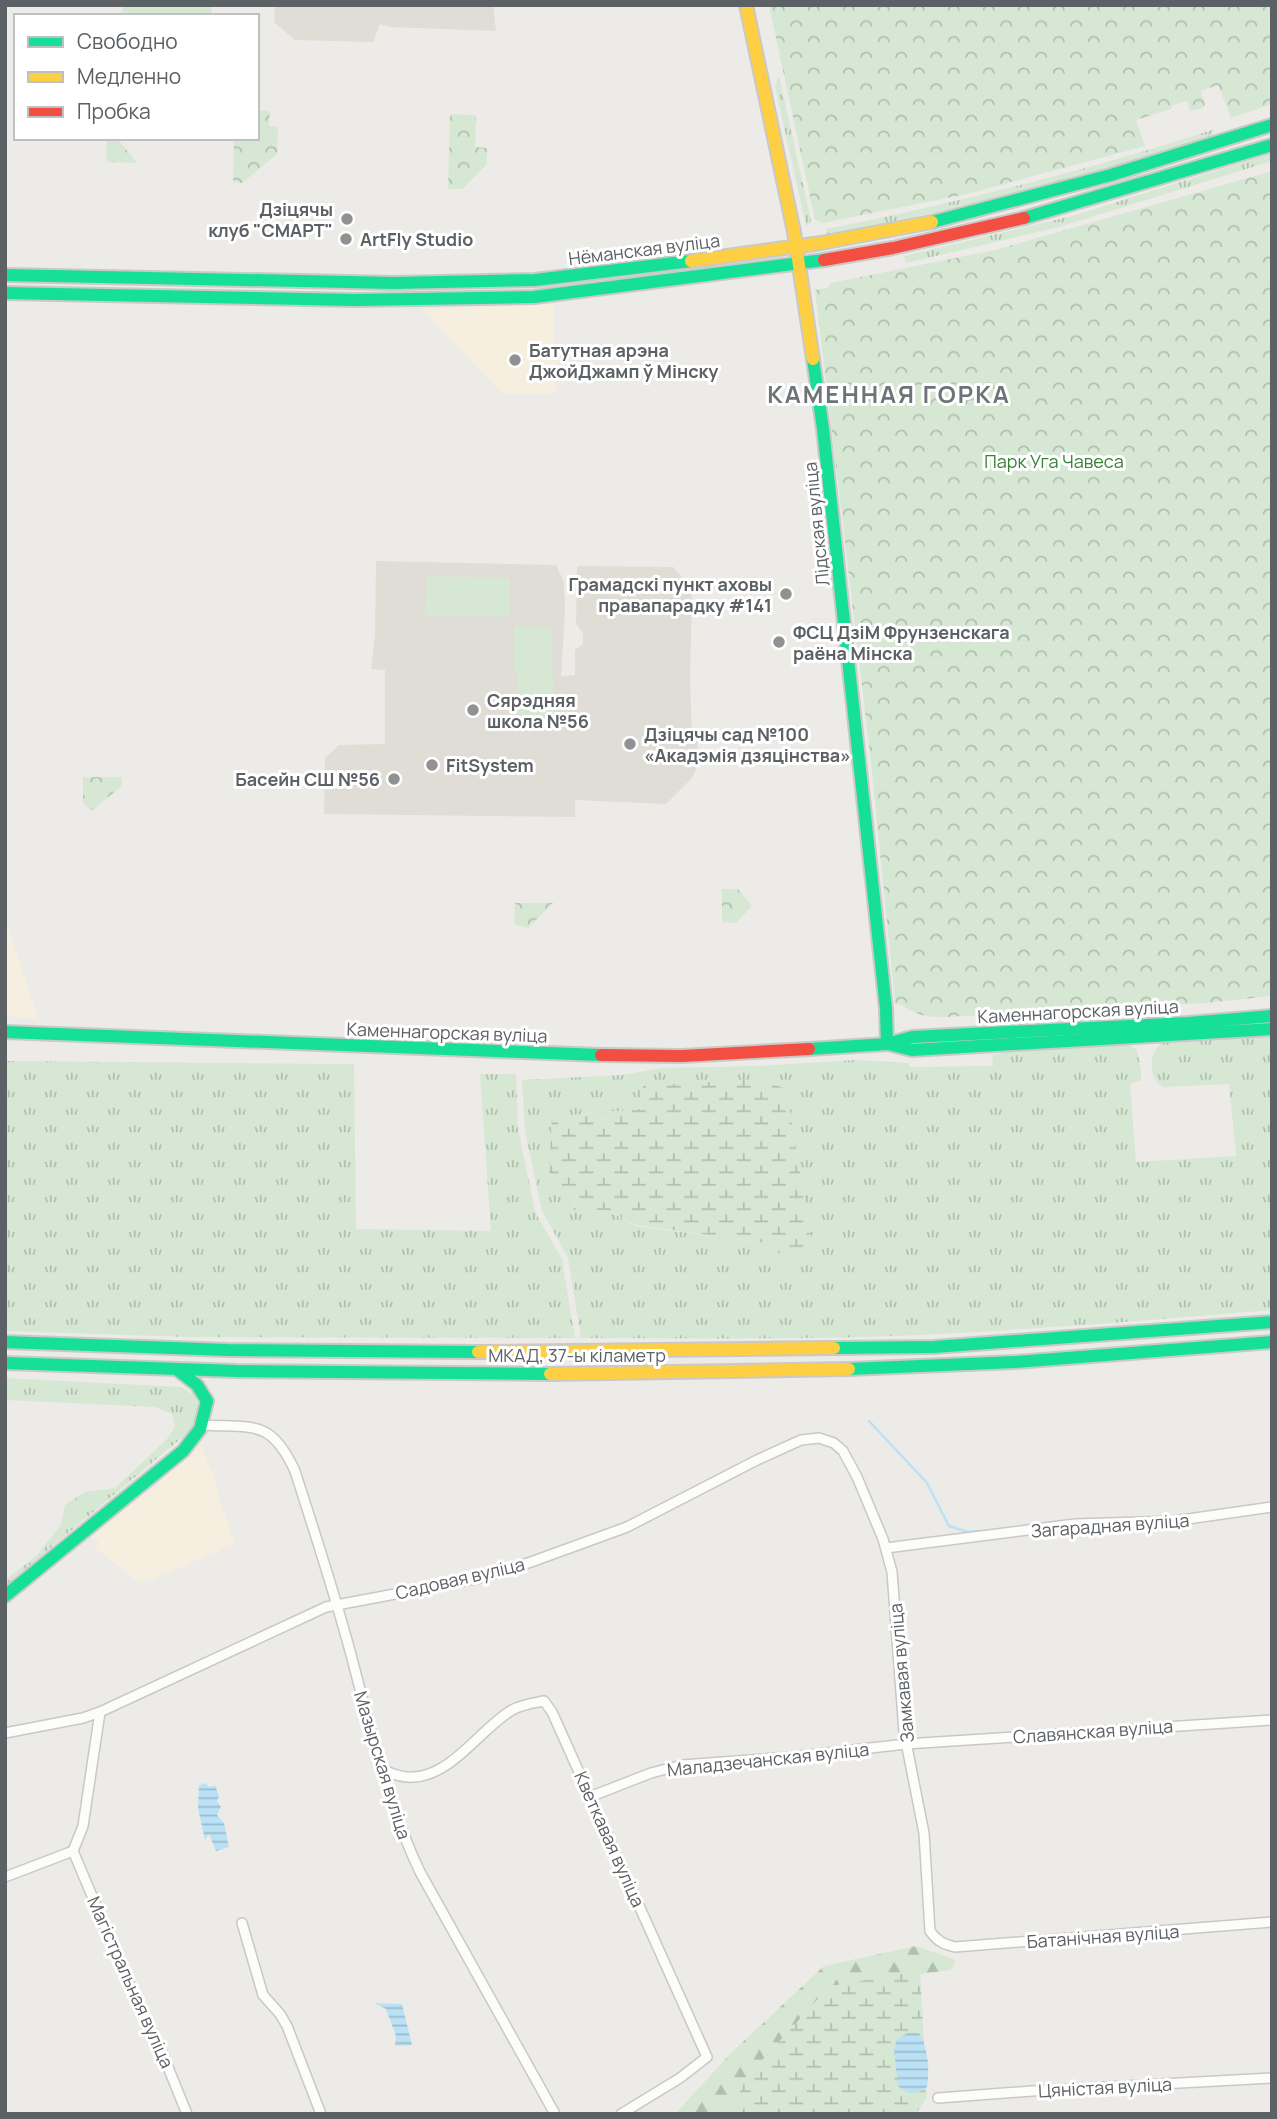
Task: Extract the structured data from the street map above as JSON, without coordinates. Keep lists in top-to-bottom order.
{
  "streets": {
    "main road": [
      "Нёманская вуліца",
      "Лідская вуліца",
      "Каменнагорская вуліца",
      "МКАД, 37-ы кіламетр"
    ],
    "street": [
      "Загарадная вуліца",
      "Садовая вуліца",
      "Замкавая вуліца",
      "Славянская вуліца",
      "Маладзечанская вуліца",
      "Мазырская вуліца",
      "Кветкавая вуліца",
      "Батанічная вуліца",
      "Магістральная вуліца",
      "Цяністая вуліца"
    ]
  },
  "crossings": [
    ["Нёманская вуліца", "Лідская вуліца"],
    ["Лідская вуліца", "Каменнагорская вуліца"],
    ["Загарадная вуліца", "Замкавая вуліца"],
    ["Садовая вуліца", "Замкавая вуліца"],
    ["Садовая вуліца", "Мазырская вуліца"],
    ["Замкавая вуліца", "Славянская вуліца"],
    ["Замкавая вуліца", "Маладзечанская вуліца"],
    ["Замкавая вуліца", "Батанічная вуліца"],
    ["Славянская вуліца", "Маладзечанская вуліца"],
    ["Маладзечанская вуліца", "Кветкавая вуліца"],
    ["Мазырская вуліца", "Кветкавая вуліца"]
  ],
  "districts": ["КАМЕННАЯ ГОРКА"],
  "parks": ["Парк Уга Чавеса"],
  "places": [
    "Дзіцячы клуб \"СМАРТ\"",
    "ArtFly Studio",
    "Батутная арэна ДжойДжамп ў Мінску",
    "Грамадскі пункт аховы правапарадку #141",
    "ФСЦ ДзіМ Фрунзенскага раёна Мінска",
    "Сярэдняя школа №56",
    "Дзіцячы сад №100 «Акадэмія дзяцінства»",
    "FitSystem",
    "Басейн СШ №56"
  ],
  "legend": ["Свободно", "Медленно", "Пробка"]
}
